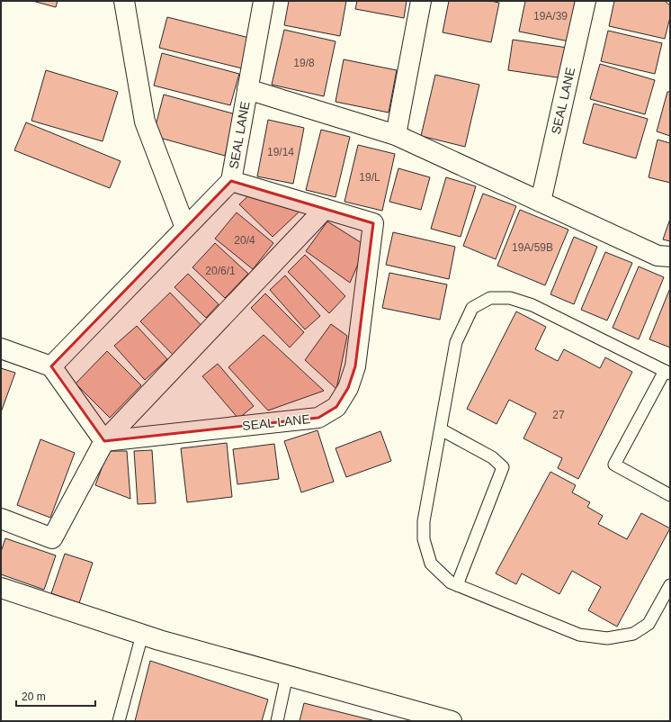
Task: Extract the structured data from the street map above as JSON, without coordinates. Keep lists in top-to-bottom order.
{
  "streets": {
    "street": ["SEAL LANE"]
  },
  "house_numbers": [
    "19A/39",
    "19/8",
    "19/14",
    "19/L",
    "20/4",
    "19A/59B",
    "20/6/1",
    "27"
  ],
  "scale_bar": "20 m"
}
